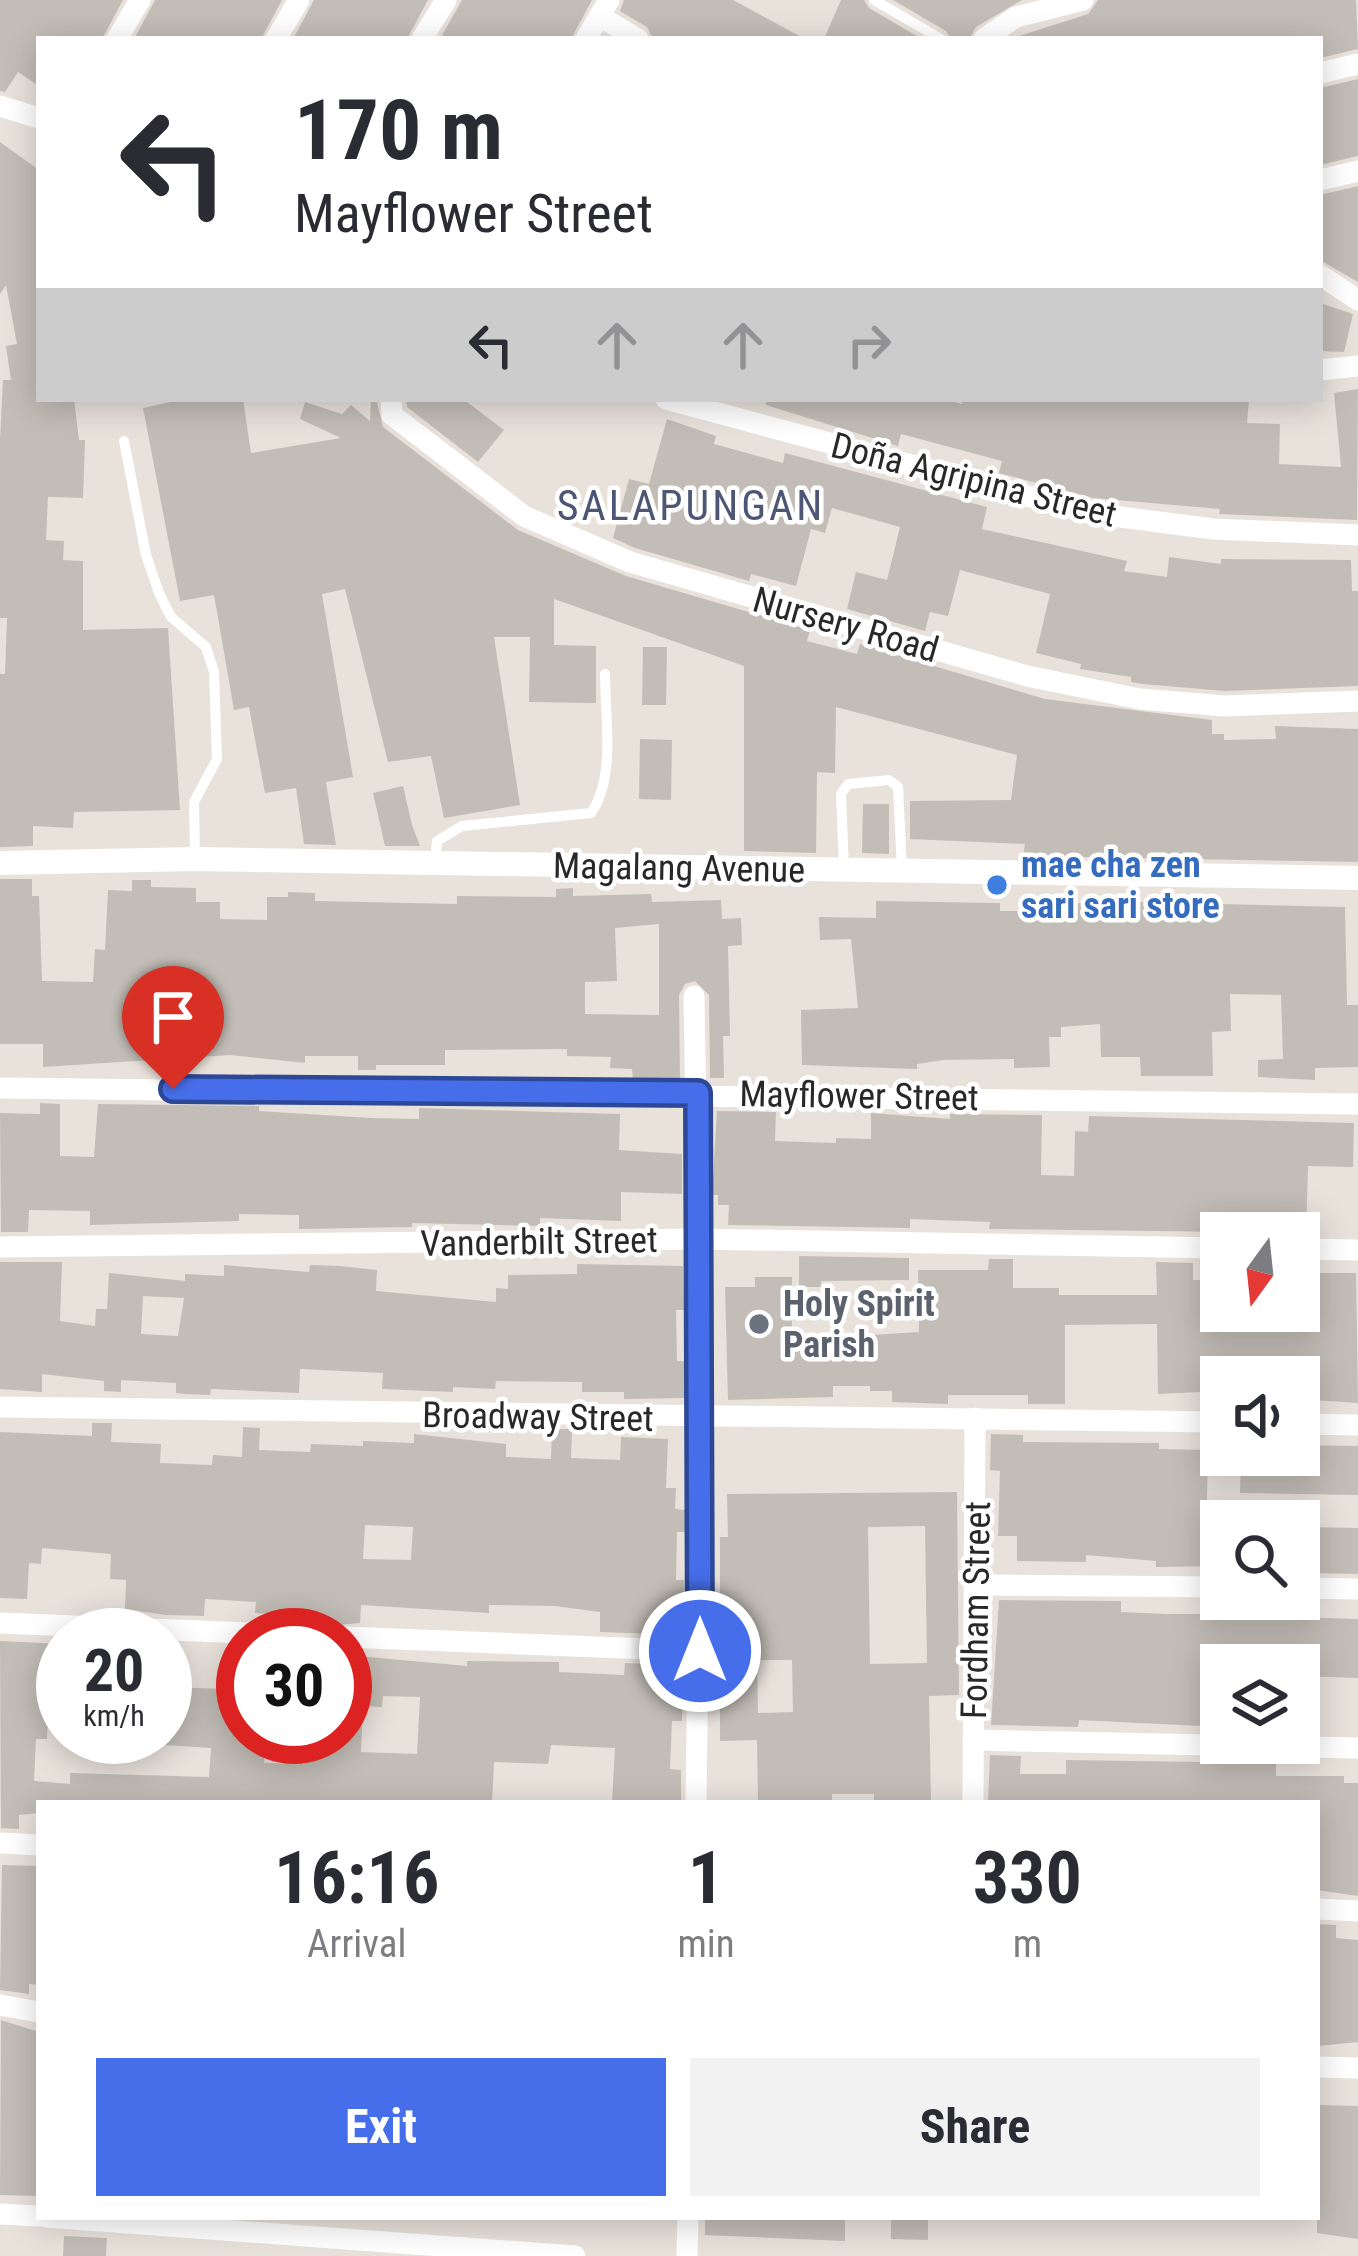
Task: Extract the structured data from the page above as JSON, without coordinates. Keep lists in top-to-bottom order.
{
  "streets": {
    "street": [
      "Doña Agripina Street",
      "Nursery Road",
      "Magalang Avenue",
      "Mayflower Street",
      "Vanderbilt Street",
      "Broadway Street",
      "Fordham Street"
    ]
  },
  "crossings": [
    ["Broadway Street", "Fordham Street"]
  ],
  "districts": ["SALAPUNGAN"],
  "places": ["mae cha zen sari sari store", "Holy Spirit Parish"],
  "north": "bottom",
  "page": {
    "turn": ["170 m", "Mayflower Street"],
    "speed": "20 km/h",
    "limit": "30",
    "eta": [
      "16:16",
      "Arrival",
      "1",
      "min",
      "330",
      "m"
    ],
    "buttons": ["Exit", "Share"]
  }
}
